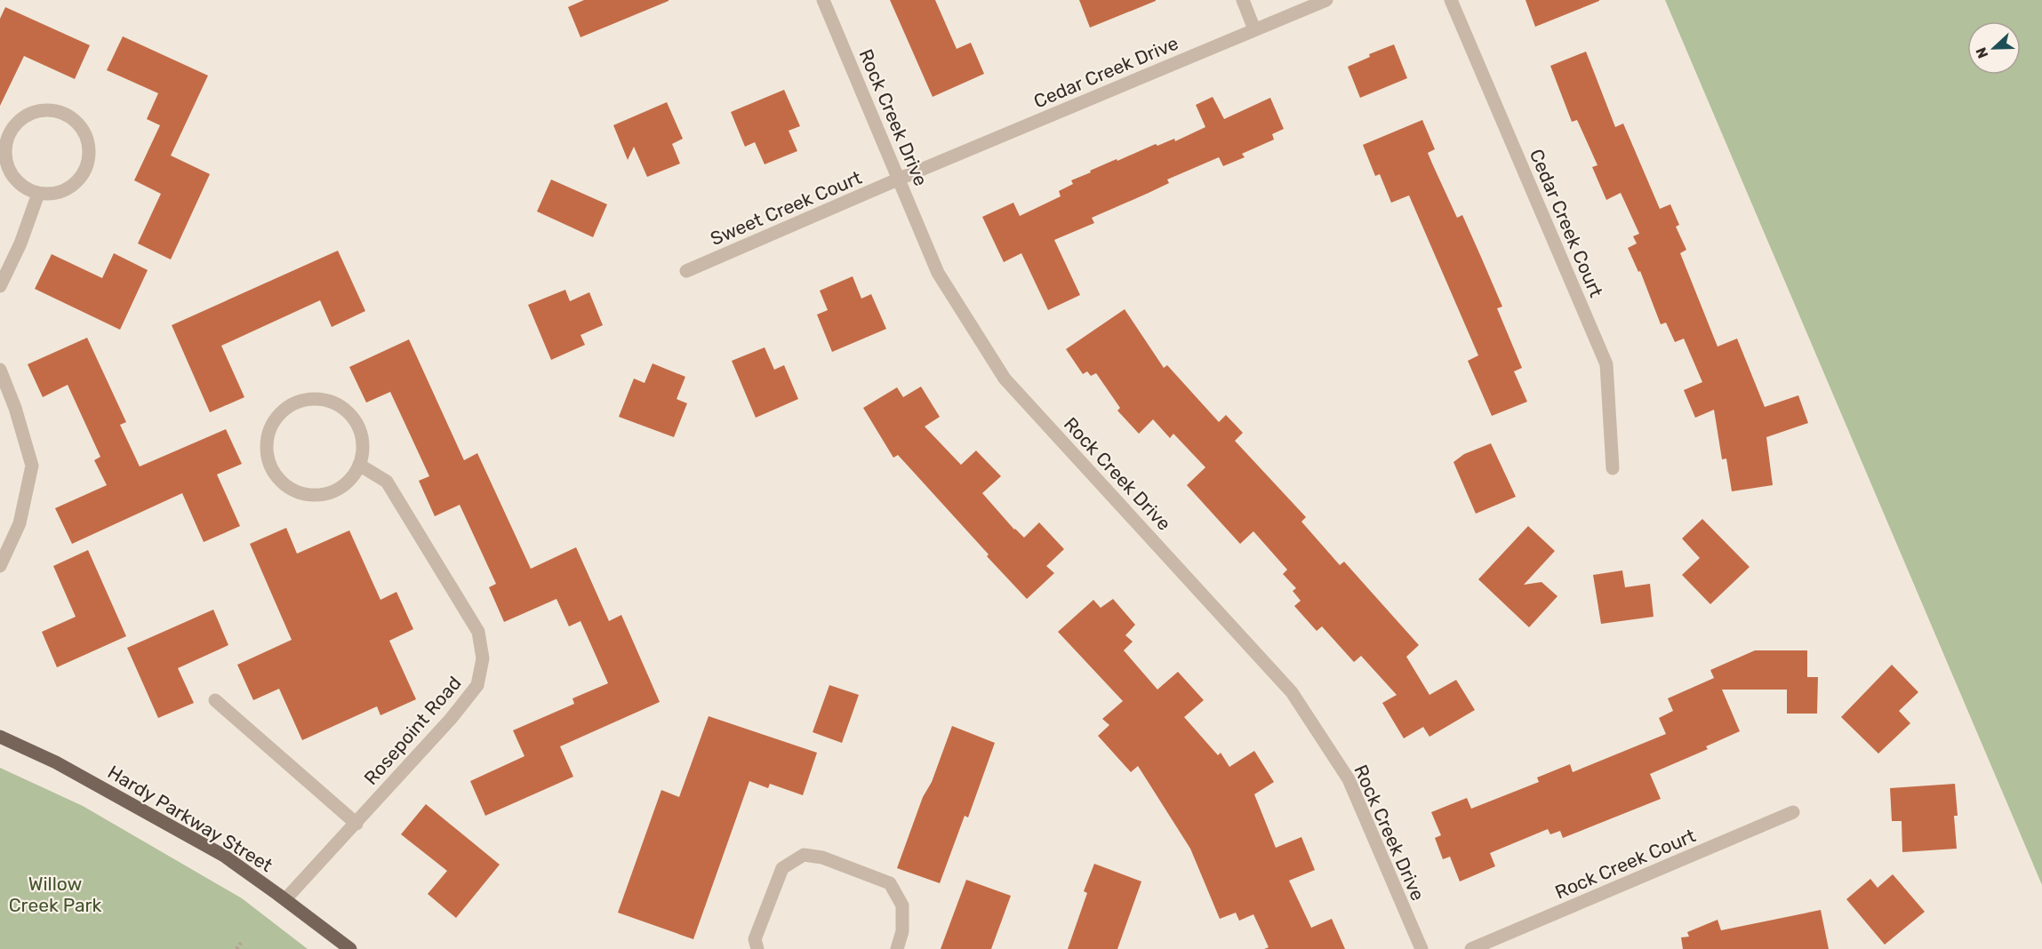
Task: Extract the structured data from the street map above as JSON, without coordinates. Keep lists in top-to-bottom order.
{
  "streets": {
    "main road": ["Hardy Parkway Street"],
    "street": [
      "Cedar Creek Drive",
      "Rock Creek Drive",
      "Sweet Creek Court",
      "Cedar Creek Court",
      "Rosepoint Road",
      "Rock Creek Court"
    ]
  },
  "crossings": [
    ["Cedar Creek Drive", "Rock Creek Drive"],
    ["Cedar Creek Drive", "Sweet Creek Court"],
    ["Rock Creek Drive", "Sweet Creek Court"],
    ["Rosepoint Road", "Hardy Parkway Street"]
  ],
  "parks": ["Willow Creek Park"],
  "north": "left"
}
